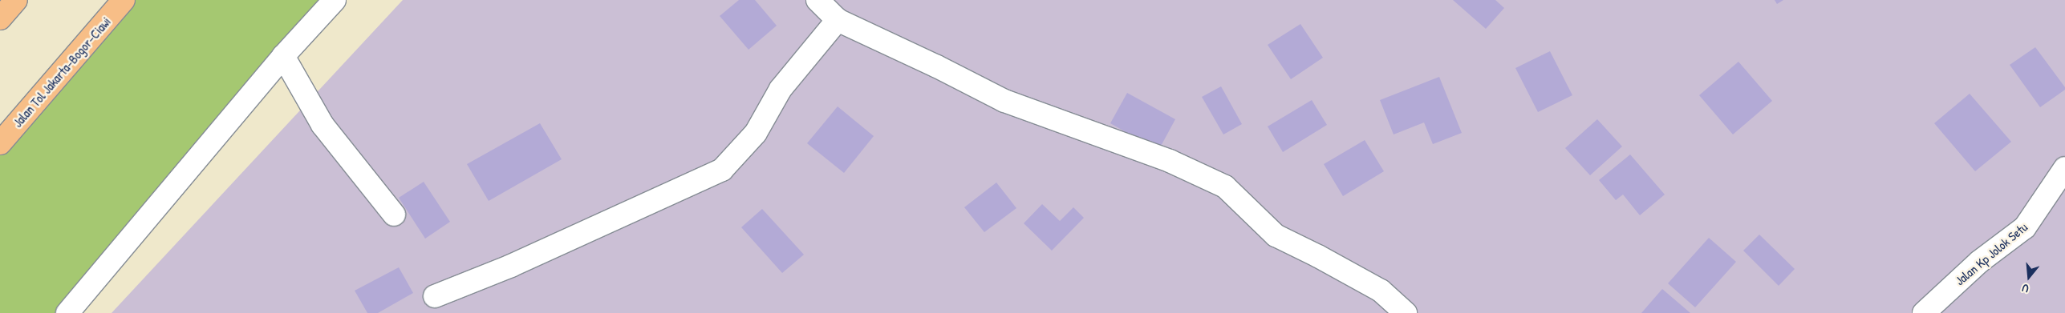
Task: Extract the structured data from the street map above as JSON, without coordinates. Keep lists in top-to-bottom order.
{
  "streets": {
    "highway": ["Jalan Tol Jakarta–Bogor–Ciawi"],
    "street": ["Jalan Kp Jolok Setu"]
  },
  "north": "bottom"
}
